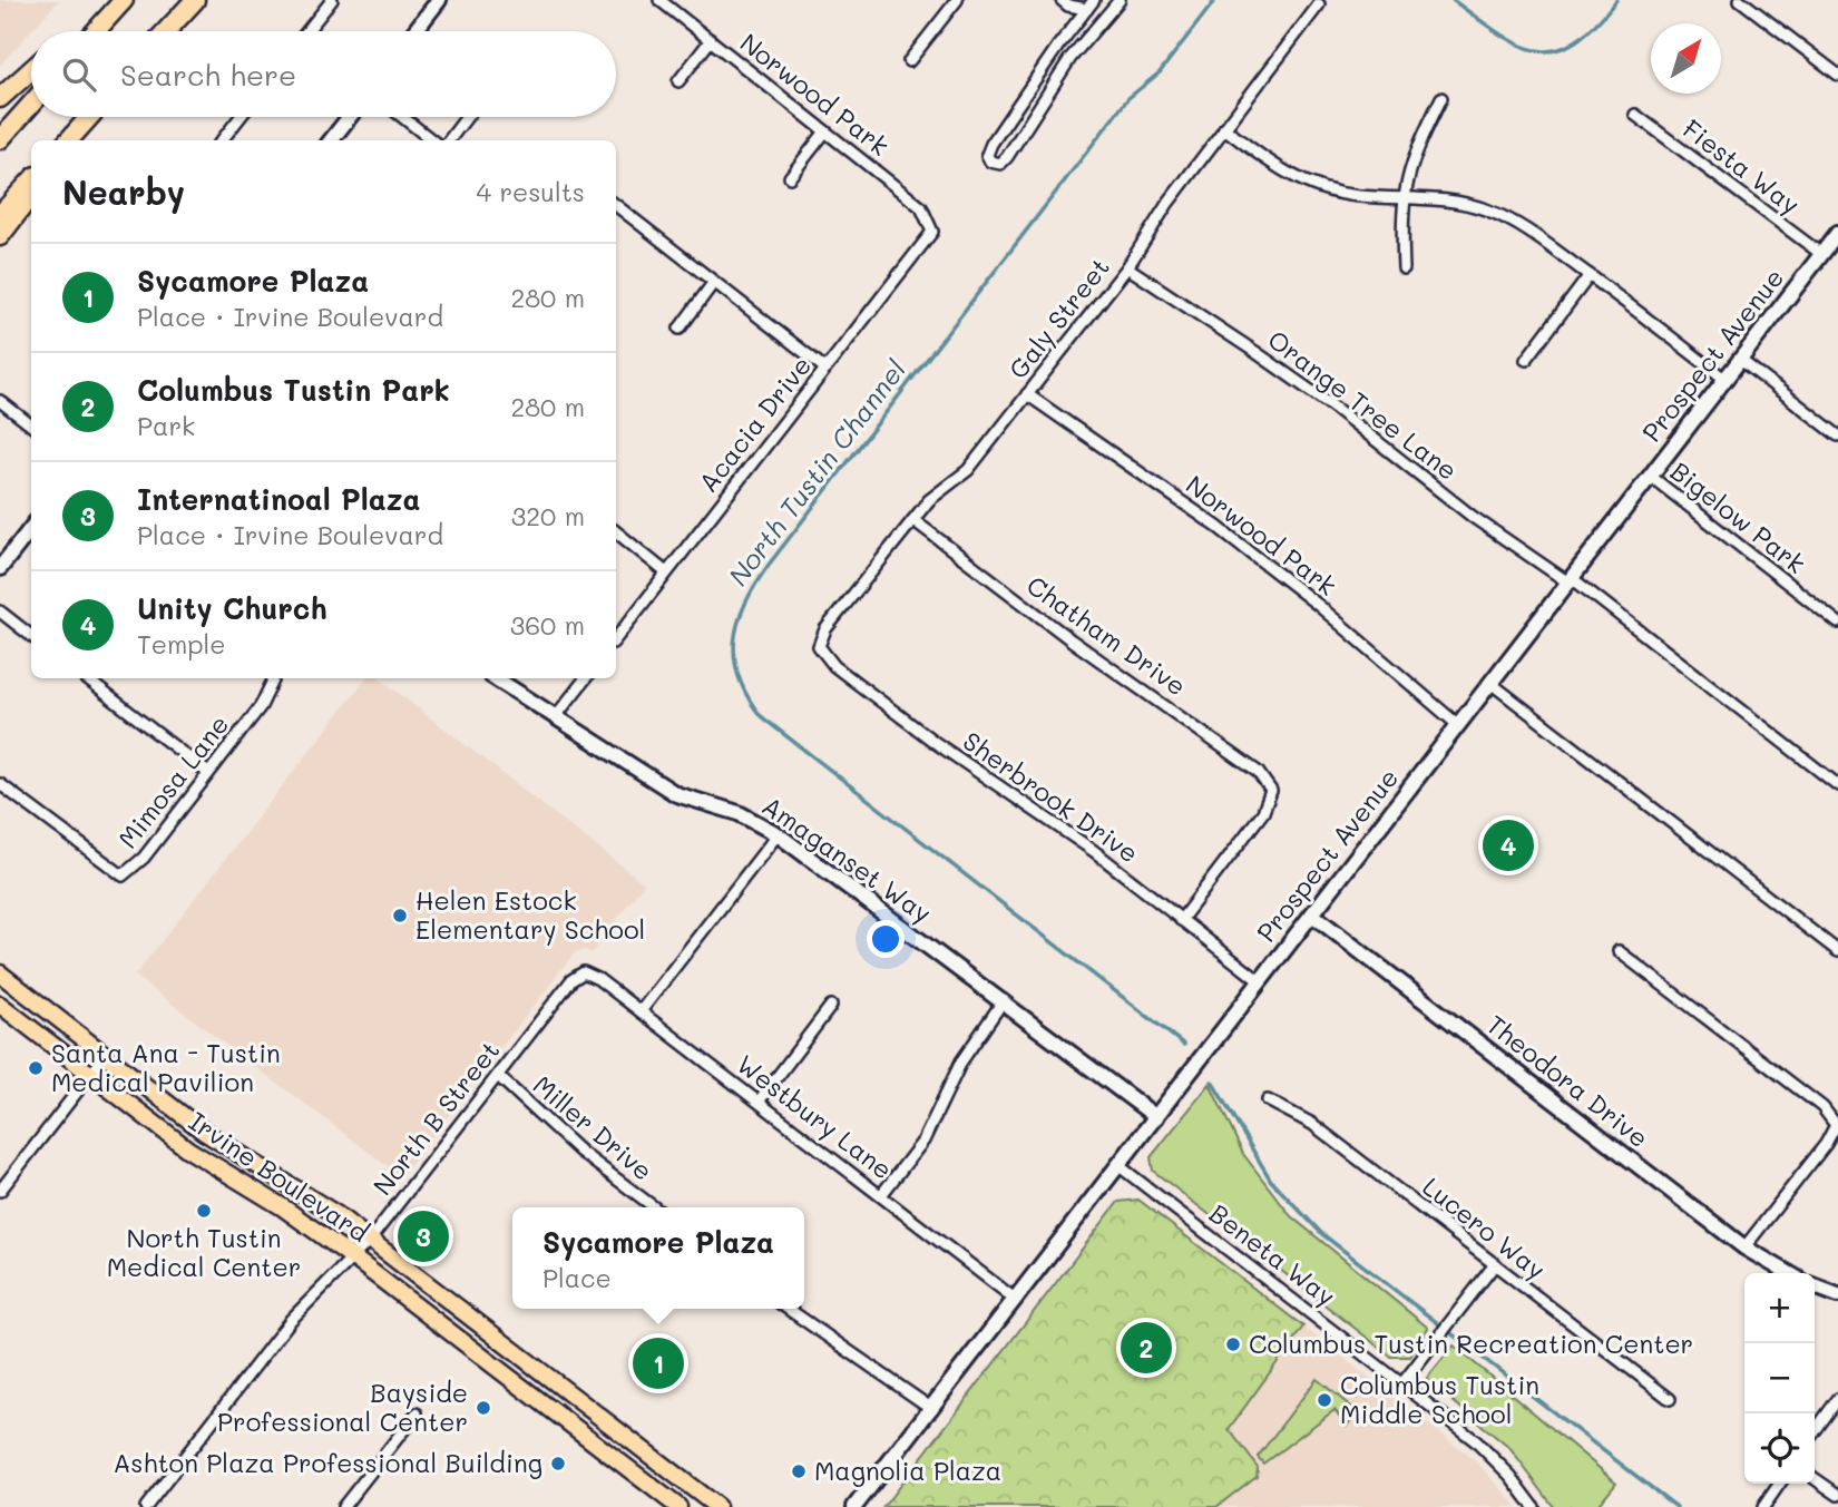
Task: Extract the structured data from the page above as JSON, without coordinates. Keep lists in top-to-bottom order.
{
  "streets": {
    "main road": [
      "Prospect Avenue",
      "Amaganset Way",
      "Theodora Drive",
      "Irvine Boulevard"
    ],
    "street": [
      "Norwood Park",
      "Fiesta Way",
      "Galy Street",
      "Orange Tree Lane",
      "Acacia Drive",
      "Bigelow Park",
      "Chatham Drive",
      "Mimosa Lane",
      "Sherbrook Drive",
      "Westbury Lane",
      "North B Street",
      "Miller Drive",
      "Lucero Way",
      "Beneta Way"
    ]
  },
  "crossings": [
    ["Norwood Park", "Galy Street"],
    ["Norwood Park", "Prospect Avenue"],
    ["Norwood Park", "Acacia Drive"],
    ["Fiesta Way", "Prospect Avenue"],
    ["Galy Street", "Orange Tree Lane"],
    ["Galy Street", "Chatham Drive"],
    ["Galy Street", "Sherbrook Drive"],
    ["Prospect Avenue", "Orange Tree Lane"],
    ["Prospect Avenue", "Bigelow Park"],
    ["Prospect Avenue", "Sherbrook Drive"],
    ["Prospect Avenue", "Amaganset Way"],
    ["Prospect Avenue", "Theodora Drive"],
    ["Prospect Avenue", "Westbury Lane"],
    ["Prospect Avenue", "Beneta Way"],
    ["Chatham Drive", "Sherbrook Drive"],
    ["Westbury Lane", "North B Street"],
    ["North B Street", "Miller Drive"],
    ["North B Street", "Irvine Boulevard"]
  ],
  "water": ["North Tustin Channel"],
  "places": [
    "Helen Estock Elementary School",
    "Santa Ana - Tustin Medical Pavilion",
    "North Tustin Medical Center",
    "Columbus Tustin Recreation Center",
    "Columbus Tustin Middle School",
    "Bayside Professional Center",
    "Ashton Plaza Professional Building",
    "Magnolia Plaza"
  ],
  "north": "top right",
  "page": {
    "search": "Search here",
    "heading": ["Nearby", "4 results"],
    "list": [
      {
        "mark": "1",
        "name": "Sycamore Plaza",
        "note": "Place · Irvine Boulevard",
        "value": "280 m"
      },
      {
        "mark": "2",
        "name": "Columbus Tustin Park",
        "note": "Park",
        "value": "280 m"
      },
      {
        "mark": "3",
        "name": "Internatinoal Plaza",
        "note": "Place · Irvine Boulevard",
        "value": "320 m"
      },
      {
        "mark": "4",
        "name": "Unity Church",
        "note": "Temple",
        "value": "360 m"
      }
    ],
    "pins": [
      "4",
      "3",
      "2",
      "1"
    ],
    "popup": ["Sycamore Plaza", "Place"],
    "map_buttons": ["+", "−"]
  }
}
